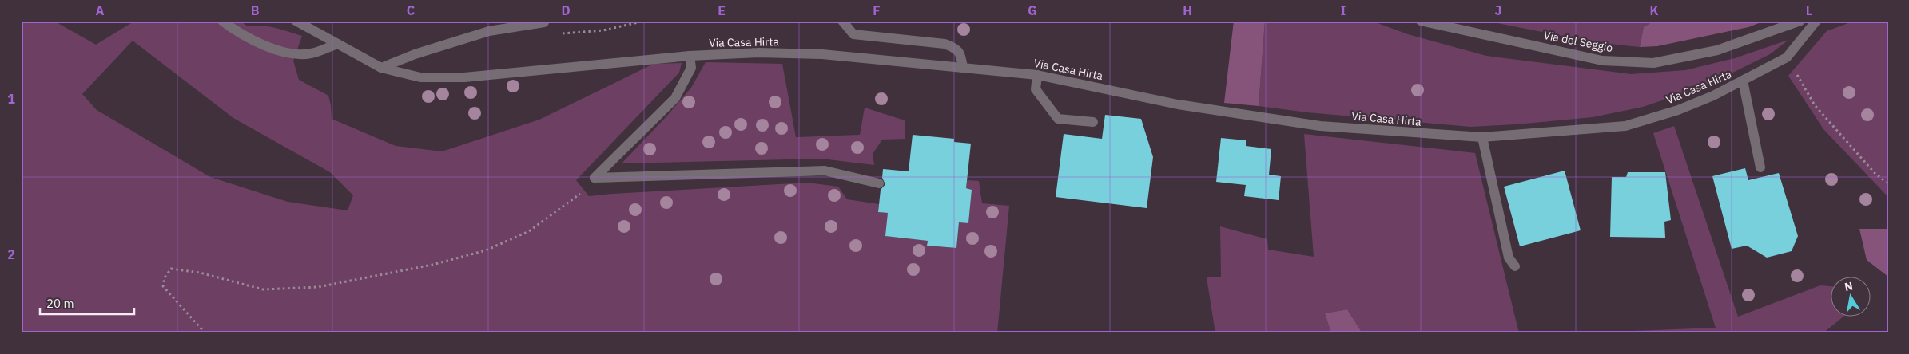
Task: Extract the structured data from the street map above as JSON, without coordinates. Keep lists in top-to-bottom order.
{
  "streets": {
    "street": ["Via del Seggio", "Via Casa Hirta"]
  },
  "scale_bar": "20 m",
  "north": "top",
  "grid": {
    "columns": [
      "A",
      "B",
      "C",
      "D",
      "E",
      "F",
      "G",
      "H",
      "I",
      "J",
      "K",
      "L"
    ],
    "rows": ["1", "2"]
  }
}
